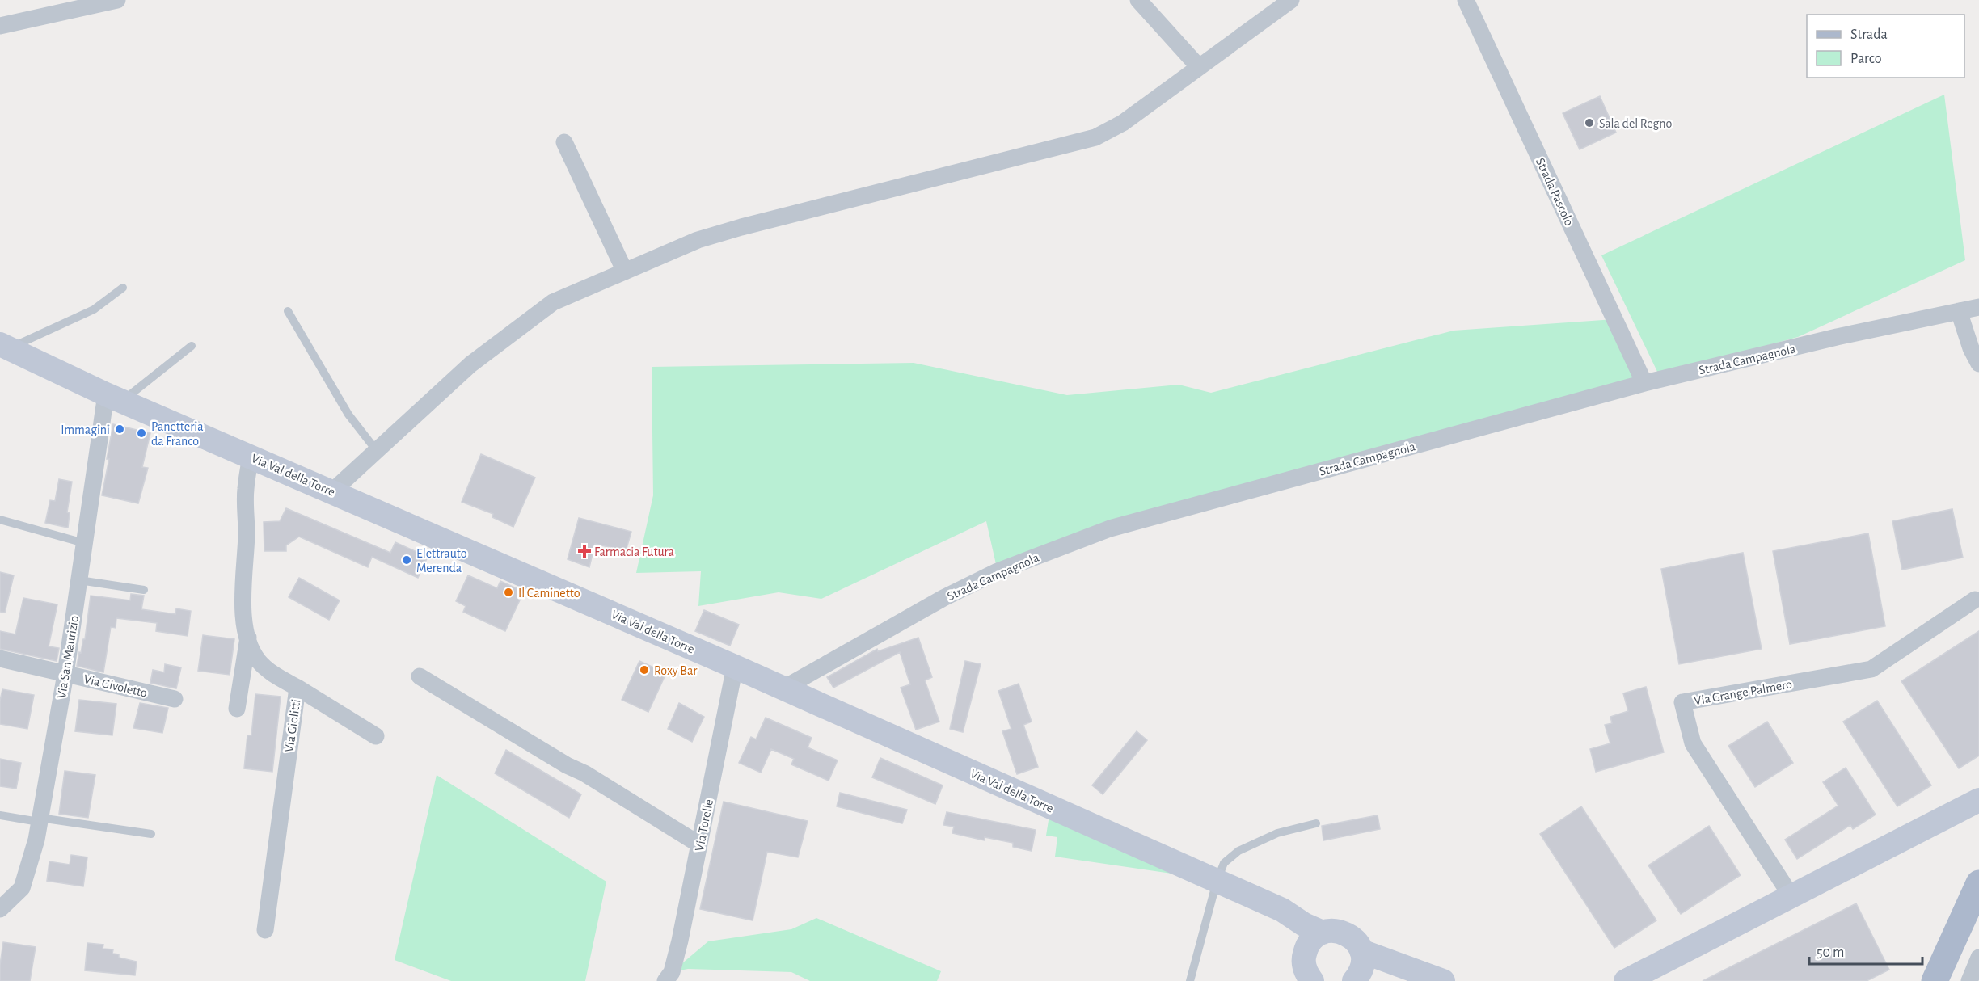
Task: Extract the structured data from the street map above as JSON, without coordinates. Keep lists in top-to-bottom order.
{
  "streets": {
    "street": [
      "Strada Pascolo",
      "Strada Campagnola",
      "Via Val della Torre",
      "Via San Maurizio",
      "Via Givoletto",
      "Via Grange Palmero",
      "Via Giolitti",
      "Via Torelle"
    ]
  },
  "crossings": [
    ["Strada Pascolo", "Strada Campagnola"],
    ["Strada Campagnola", "Via Val della Torre"],
    ["Via Val della Torre", "Via San Maurizio"],
    ["Via Val della Torre", "Via Giolitti"],
    ["Via Val della Torre", "Via Torelle"],
    ["Via San Maurizio", "Via Givoletto"]
  ],
  "places": {
    "other": [
      "Sala del Regno",
      "Immagini",
      "Panetteria da Franco",
      "Elettrauto Merenda",
      "Il Caminetto",
      "Roxy Bar"
    ],
    "health": ["Farmacia Futura"]
  },
  "legend": ["Strada", "Parco"],
  "scale_bar": "50 m"
}
